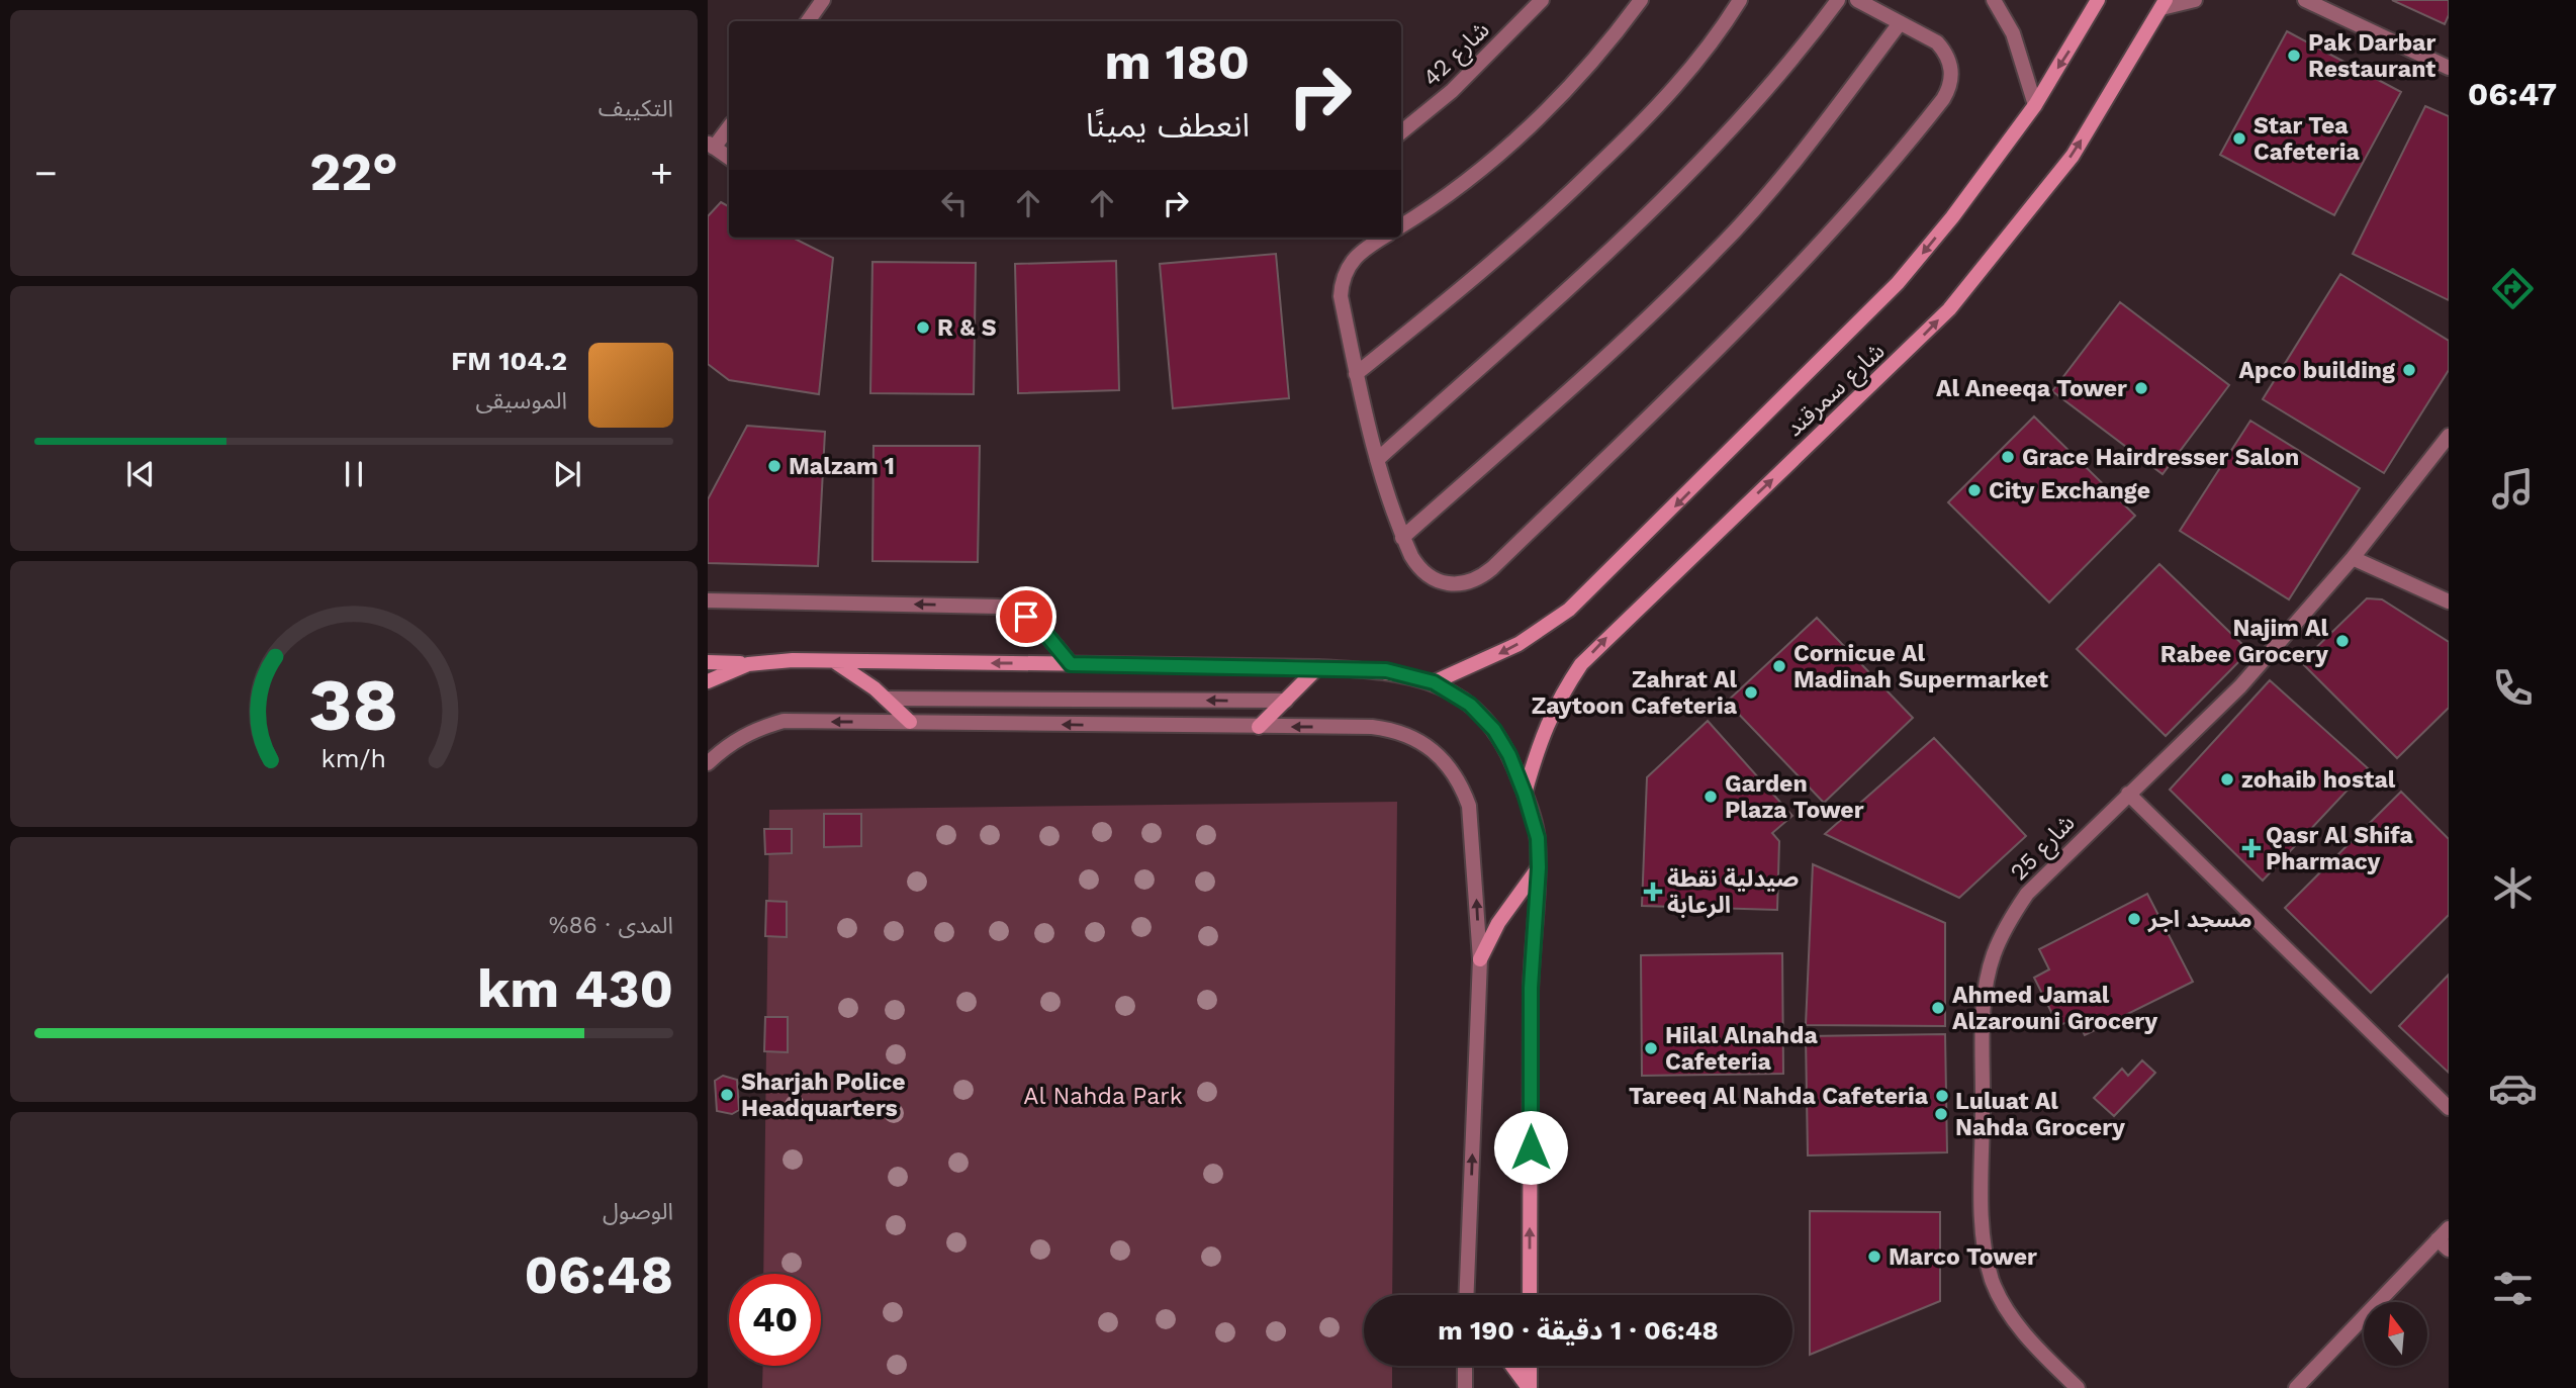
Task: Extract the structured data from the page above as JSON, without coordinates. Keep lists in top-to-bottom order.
{
  "streets": {
    "street": ["شارع 42", "شارع سمرقند", "شارع 25"]
  },
  "parks": ["Al Nahda Park"],
  "places": {
    "other": [
      "Pak Darbar Restaurant",
      "Star Tea Cafeteria",
      "R & S",
      "Apco building",
      "Al Aneeqa Tower",
      "Grace Hairdresser Salon",
      "Malzam 1",
      "City Exchange",
      "Najim Al Rabee Grocery",
      "Cornicue Al Madinah Supermarket",
      "Zahrat Al Zaytoon Cafeteria",
      "zohaib hostal",
      "Garden Plaza Tower",
      "مسجد اجر",
      "Ahmed Jamal Alzarouni Grocery",
      "Hilal Alnahda Cafeteria",
      "Sharjah Police Headquarters",
      "Tareeq Al Nahda Cafeteria",
      "Luluat Al Nahda Grocery",
      "Marco Tower"
    ],
    "health": ["Qasr Al Shifa Pharmacy", "صيدلية نقطة الرعابة"]
  },
  "north": "top",
  "page": {
    "tabs": "06:47",
    "tile": [
      "التكييف",
      ["المدى · 86%", "430 km"],
      ["الوصول", "06:48"]
    ],
    "turn": ["180 m", "انعطف يمينًا"],
    "heat": ["−", "22°", "+"],
    "song": ["104.2 FM", "الموسيقى"],
    "limit": "40",
    "trip": "06:48 · 1 دقيقة · 190 m",
    "gauge": ["38", "km/h"]
  }
}
